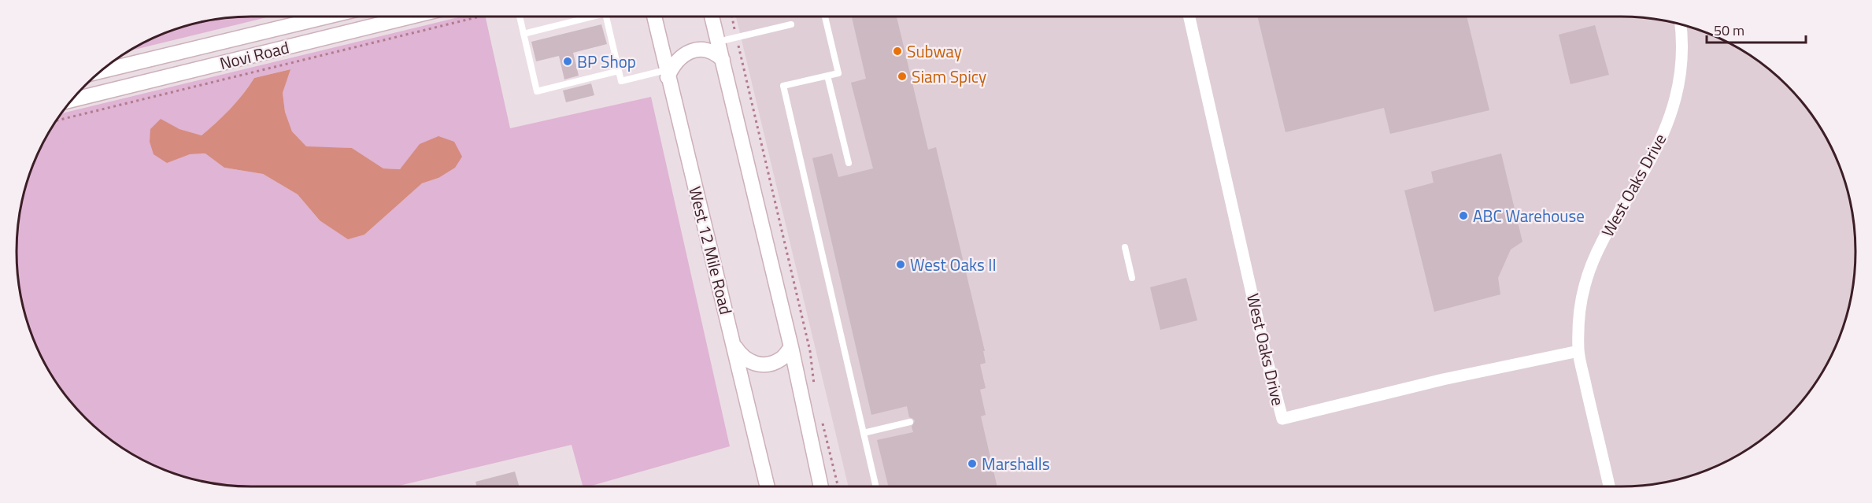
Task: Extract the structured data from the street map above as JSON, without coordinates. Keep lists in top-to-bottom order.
{
  "streets": {
    "main road": ["Novi Road", "West 12 Mile Road"],
    "street": ["West Oaks Drive"]
  },
  "places": [
    "Subway",
    "BP Shop",
    "Siam Spicy",
    "ABC Warehouse",
    "West Oaks II",
    "Marshalls"
  ],
  "scale_bar": "50 m"
}
